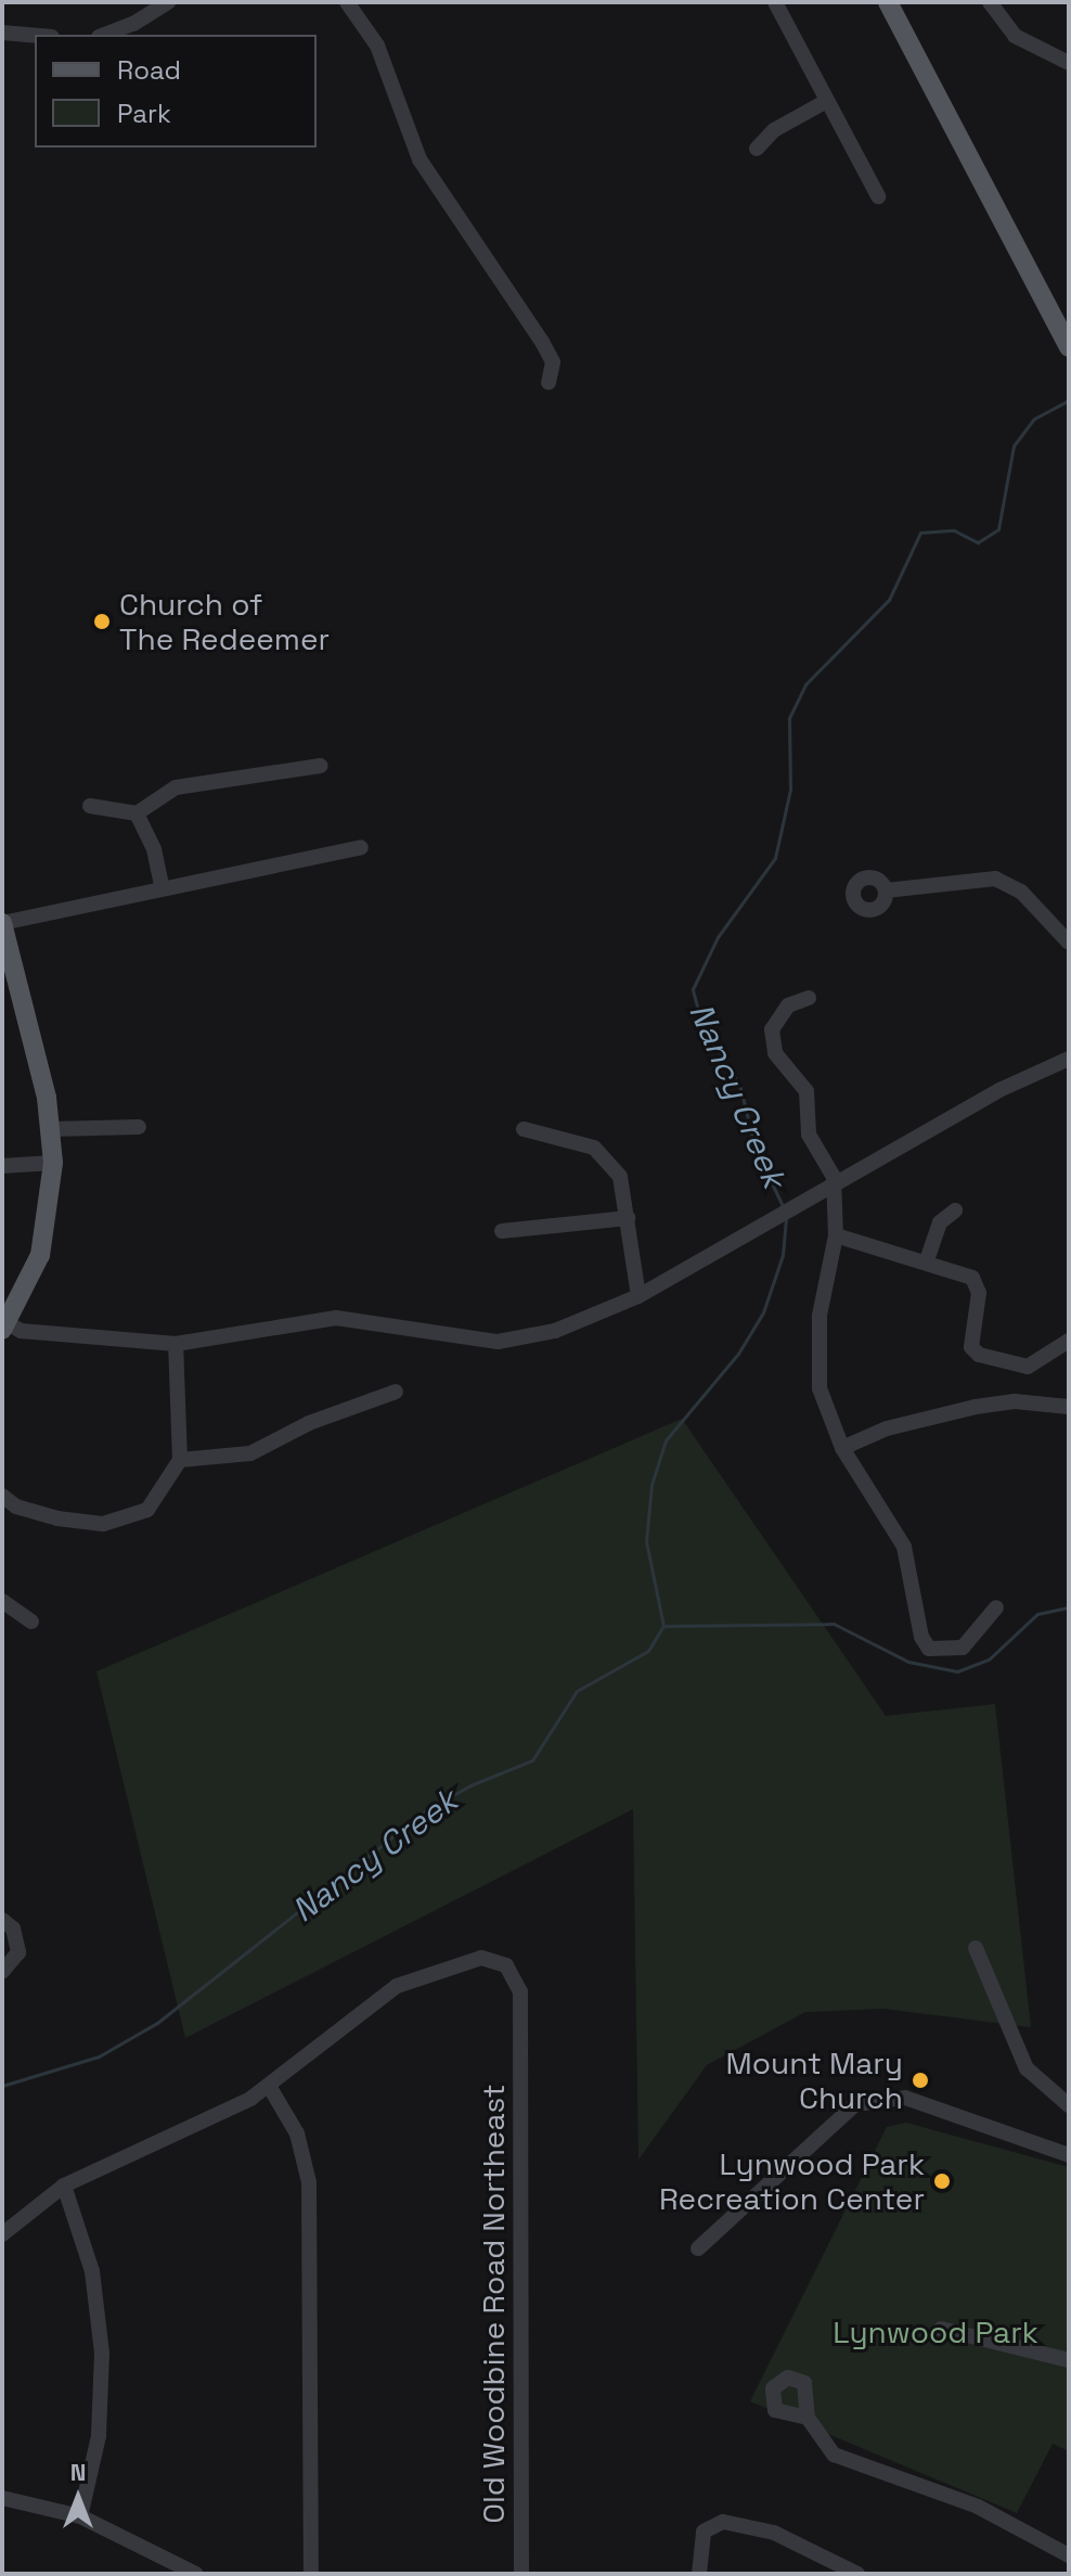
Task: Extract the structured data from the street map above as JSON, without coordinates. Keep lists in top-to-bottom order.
{
  "streets": {
    "street": ["Old Woodbine Road Northeast"]
  },
  "water": ["Nancy Creek"],
  "parks": ["Lynwood Park"],
  "places": ["Church of The Redeemer", "Mount Mary Church", "Lynwood Park Recreation Center"],
  "legend": ["Road", "Park"],
  "north": "top"
}
